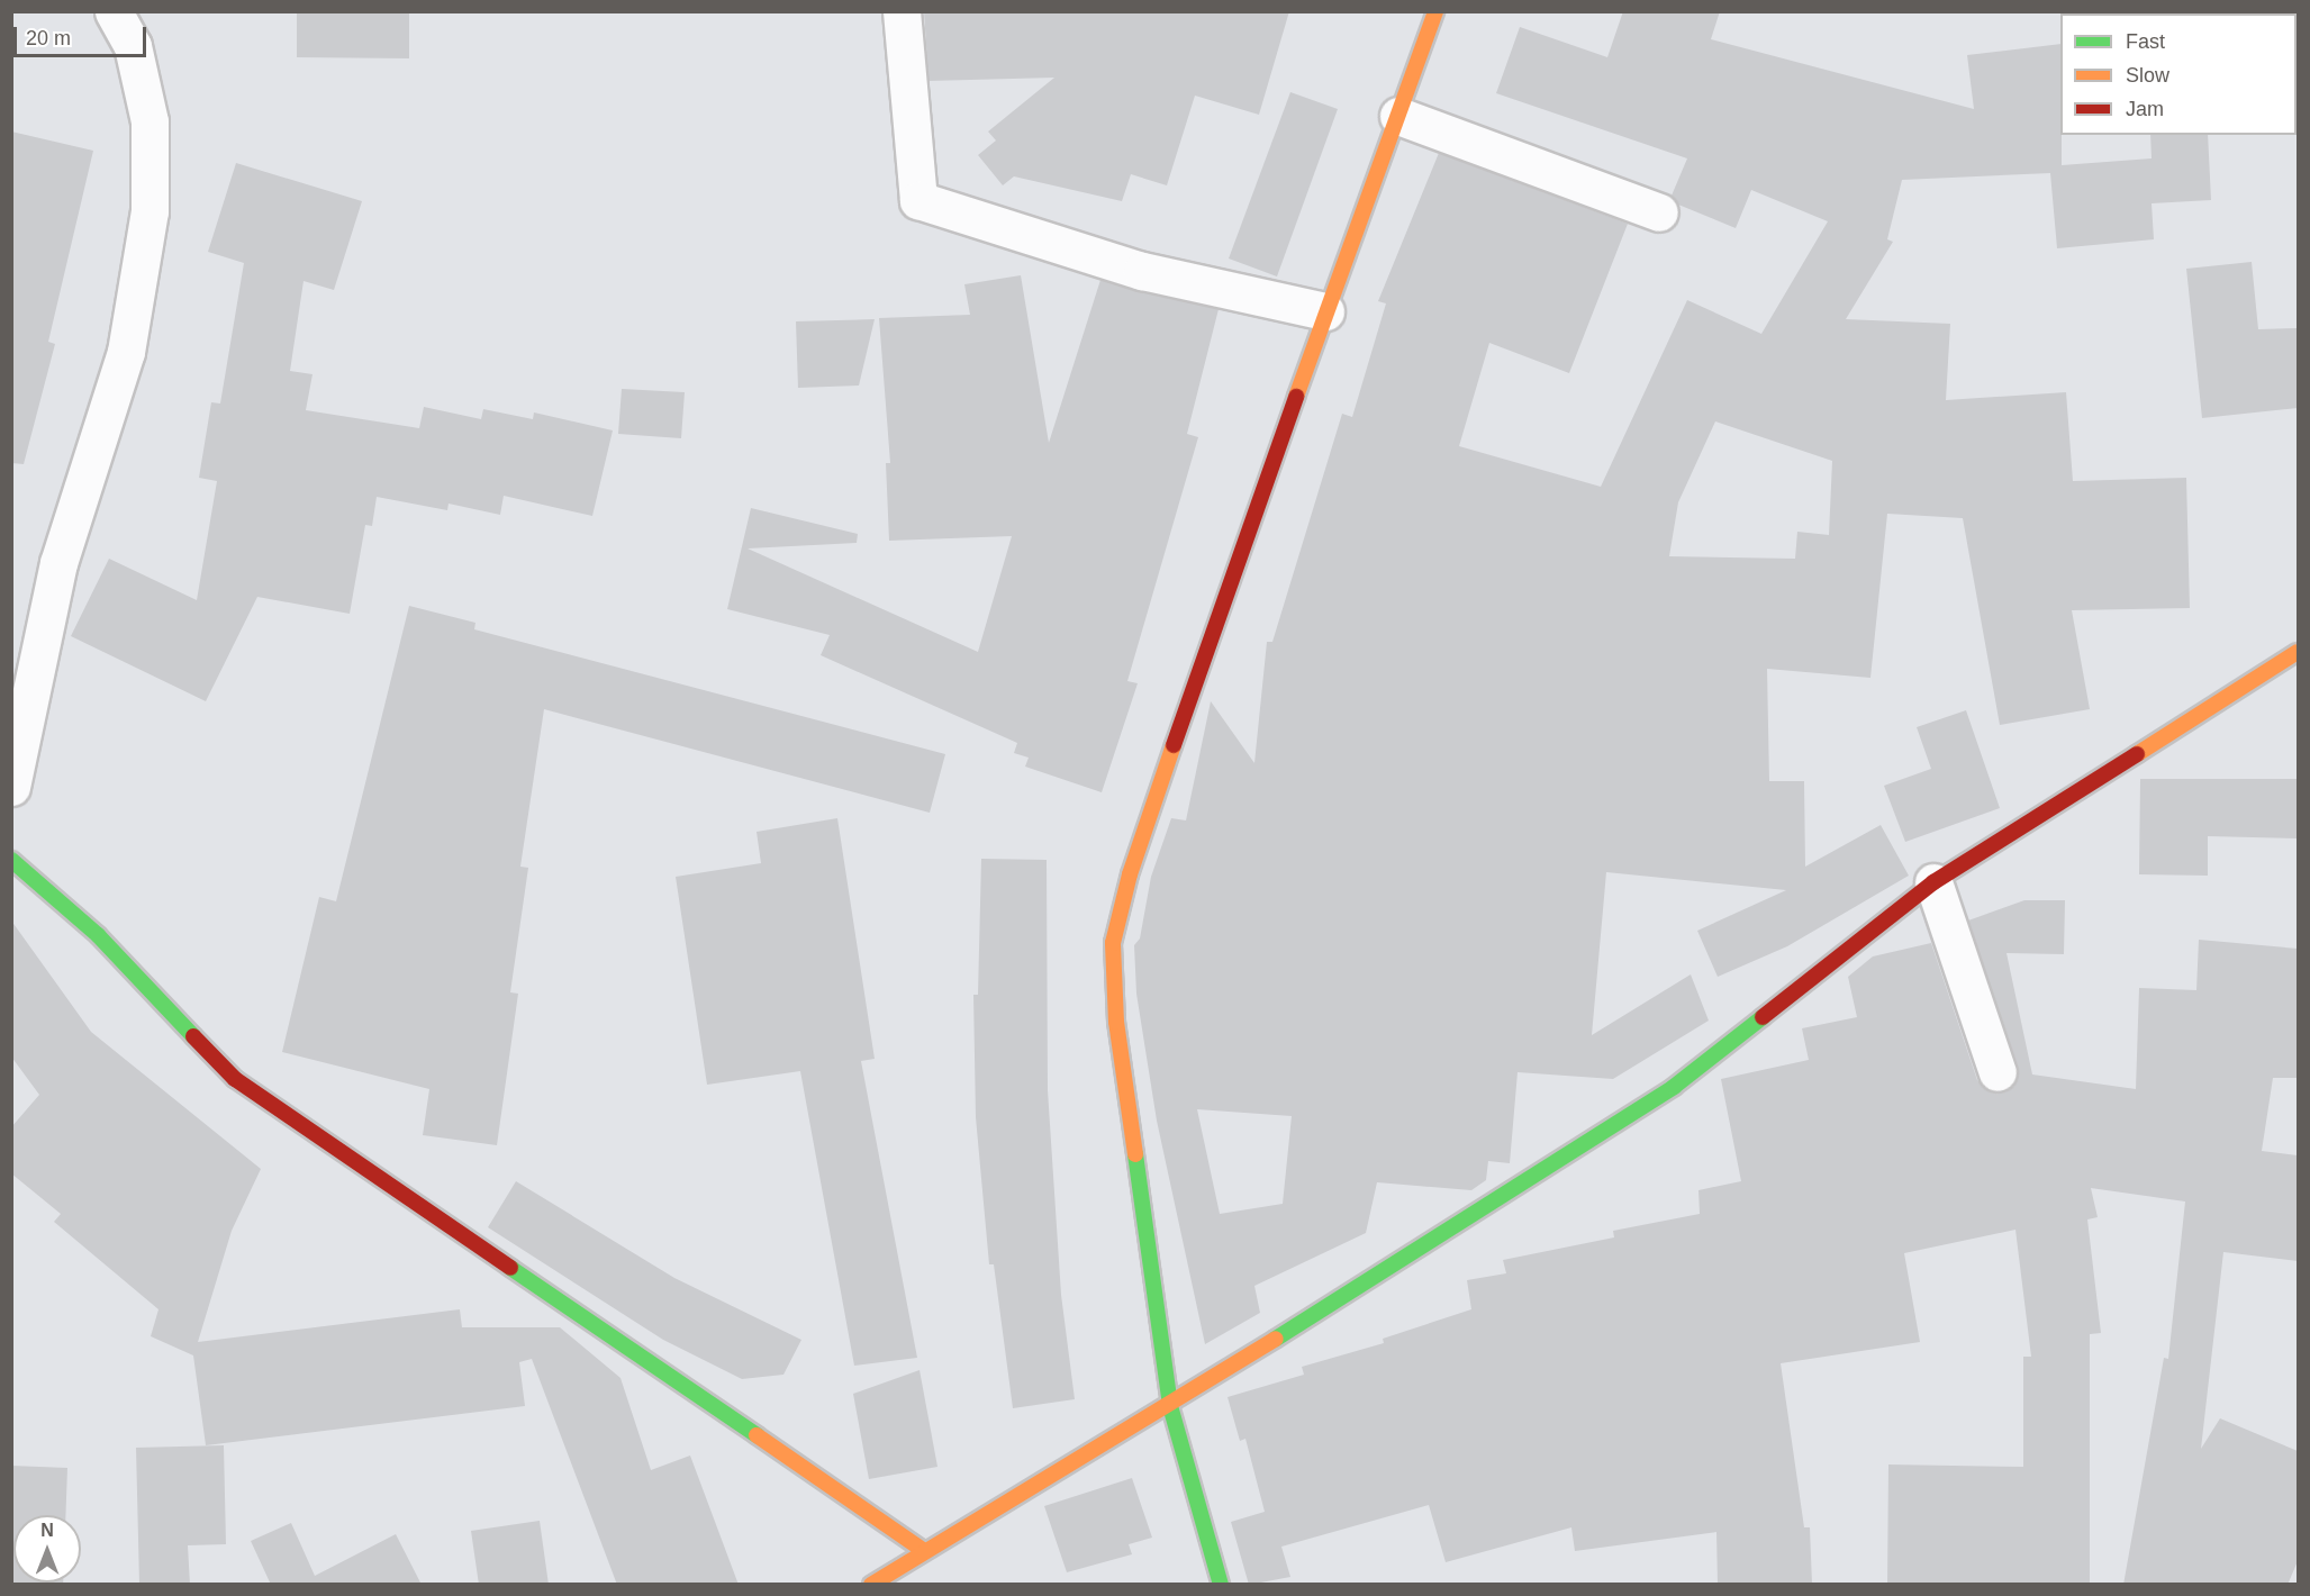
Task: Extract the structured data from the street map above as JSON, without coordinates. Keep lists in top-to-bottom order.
{
  "legend": ["Fast", "Slow", "Jam"],
  "scale_bar": "20 m",
  "north": "top"
}
